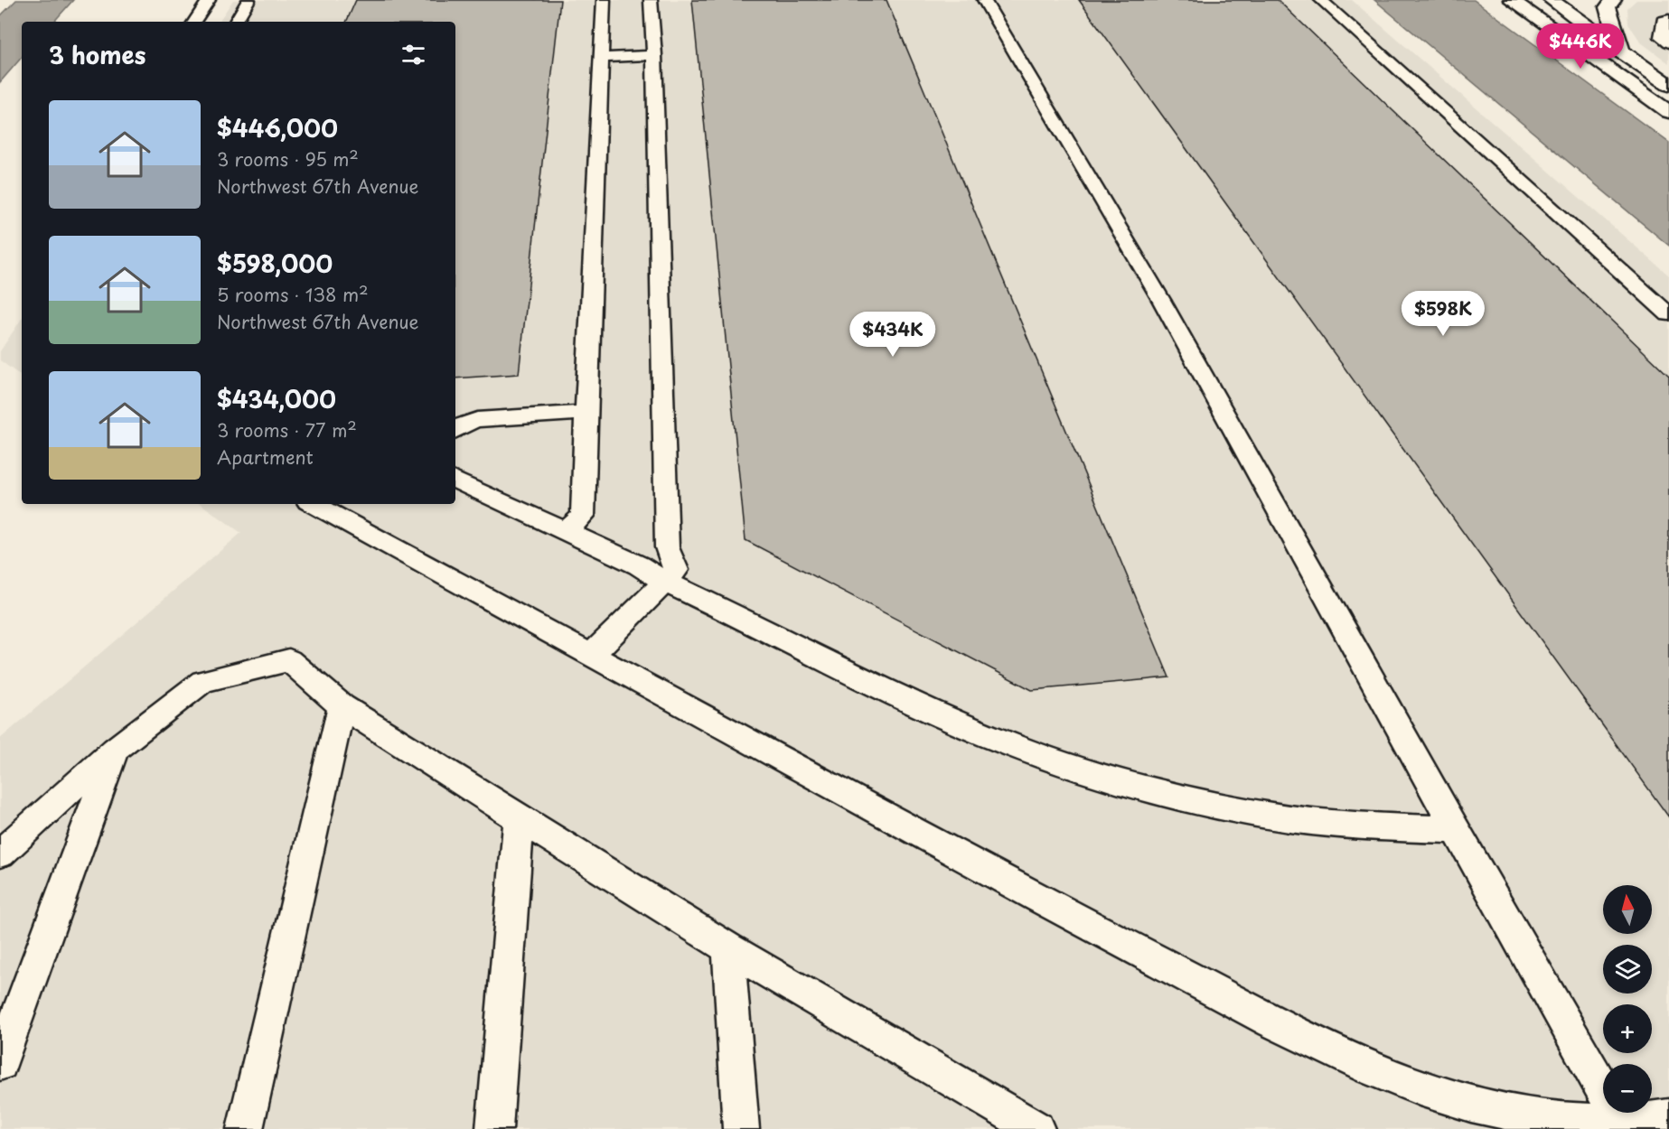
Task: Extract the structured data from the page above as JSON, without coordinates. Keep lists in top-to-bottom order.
{
  "north": "top",
  "page": {
    "heading": "3 homes",
    "price": ["$446K", "$598K", "$434K"],
    "list": [
      {
        "name": "$446,000",
        "note": "3 rooms · 95 m² · Northwest 67th Avenue"
      },
      {
        "name": "$598,000",
        "note": "5 rooms · 138 m² · Northwest 67th Avenue"
      },
      {
        "name": "$434,000",
        "note": "3 rooms · 77 m² · Apartment"
      }
    ],
    "map_buttons": ["+", "−"]
  }
}
